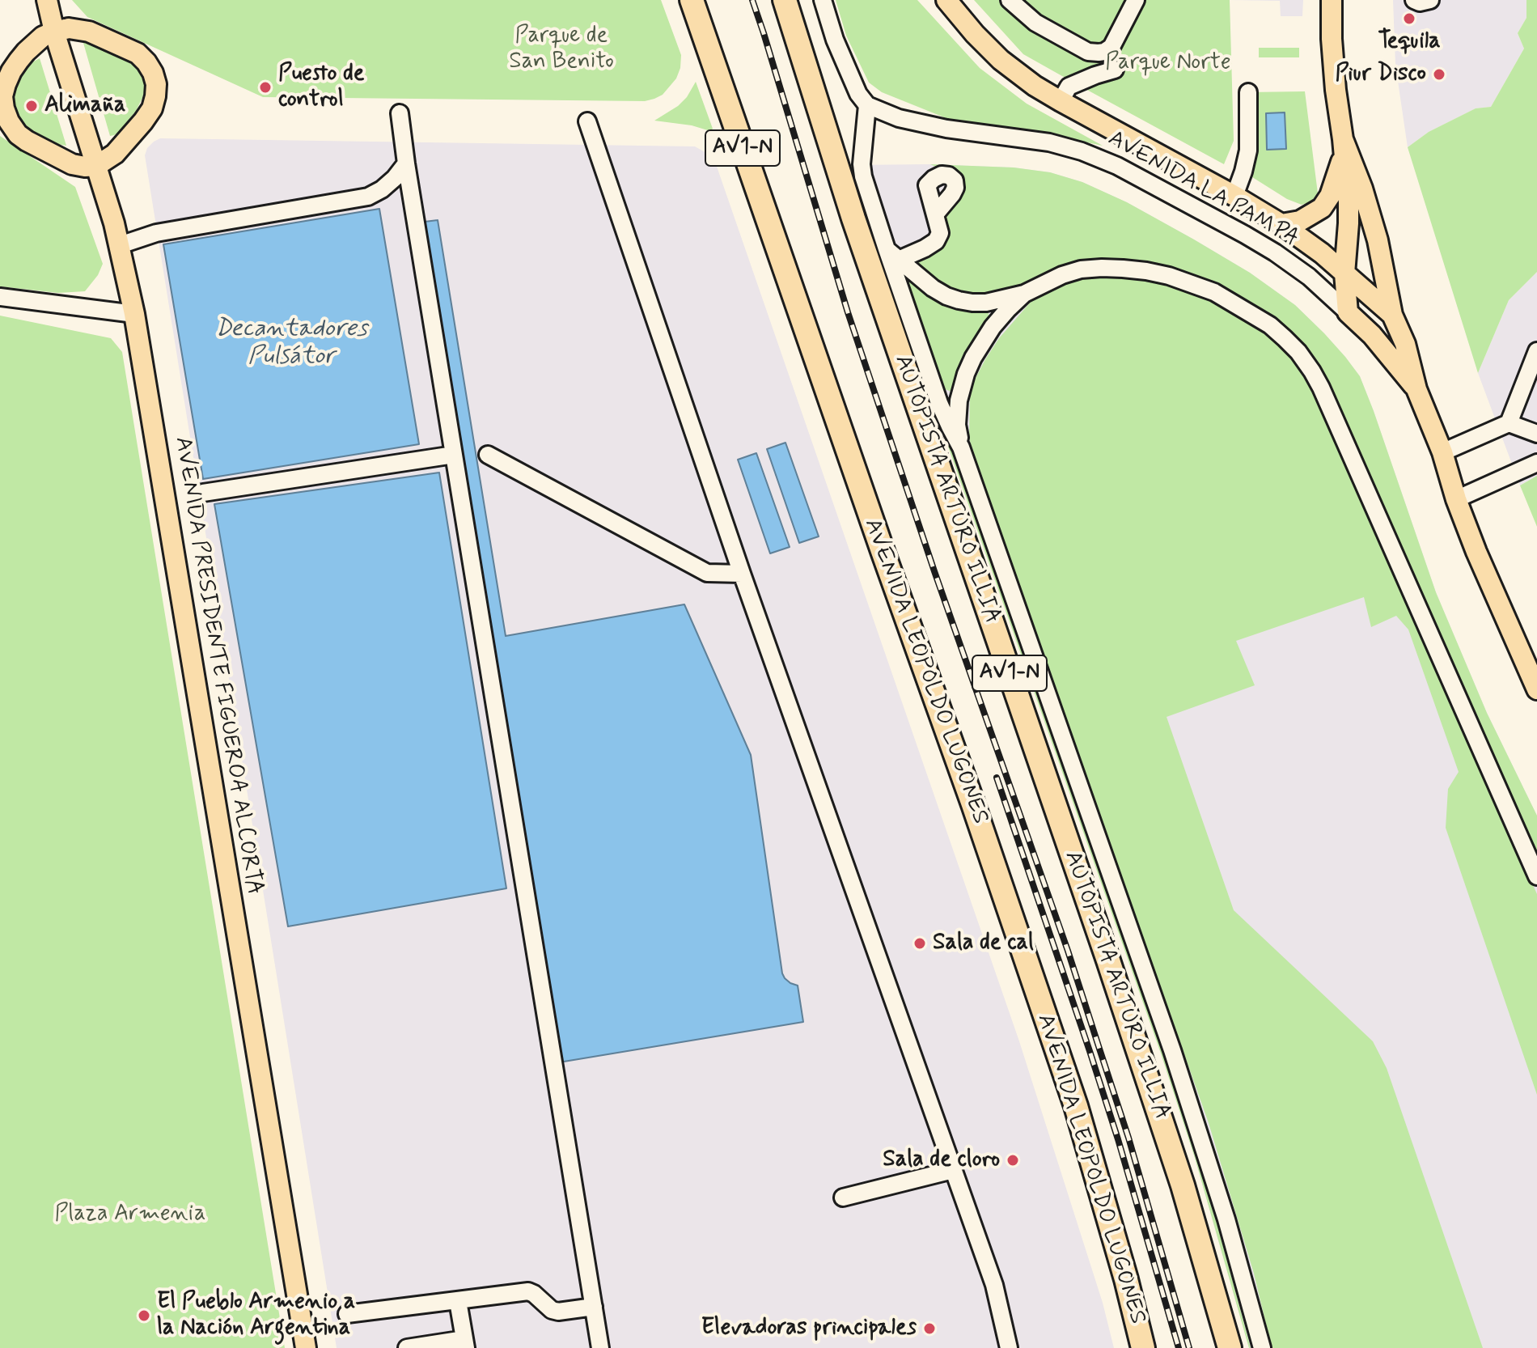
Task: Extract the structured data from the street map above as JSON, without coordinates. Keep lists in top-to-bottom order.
{
  "streets": {
    "highway": ["AV1-N", "AUTOPISTA ARTURO ILLIA", "AVENIDA LEOPOLDO LUGONES"],
    "main road": ["AVENIDA LA PAMPA", "AVENIDA PRESIDENTE FIGUEROA ALCORTA"]
  },
  "water": ["Decantadores Pulsátor"],
  "parks": ["Parque de San Benito", "Parque Norte", "Plaza Armenia"],
  "places": [
    "Tequila",
    "Piur Disco",
    "Puesto de control",
    "Alimaña",
    "Sala de cal",
    "Sala de cloro",
    "El Pueblo Armenio a la Nación Argentina",
    "Elevadoras principales"
  ]
}
